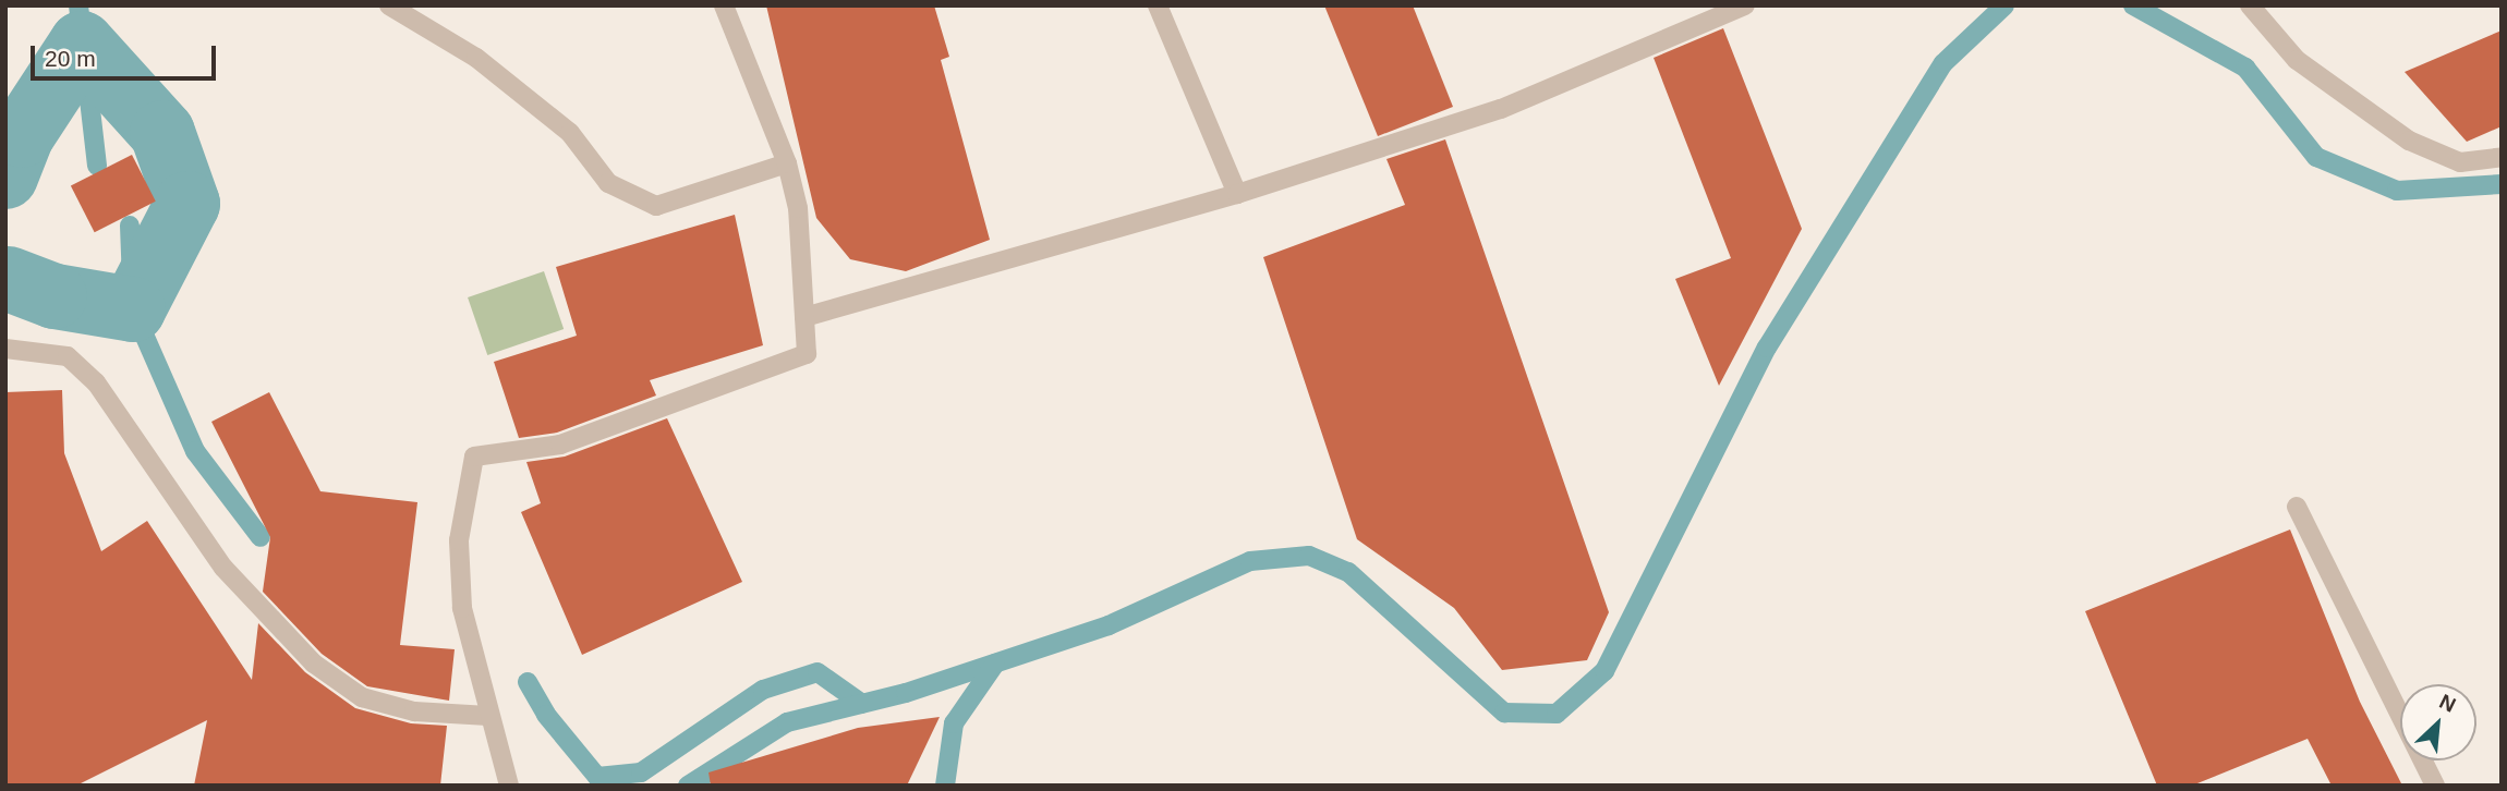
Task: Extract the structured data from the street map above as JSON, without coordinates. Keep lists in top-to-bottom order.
{
  "scale_bar": "20 m",
  "north": "top right"
}
